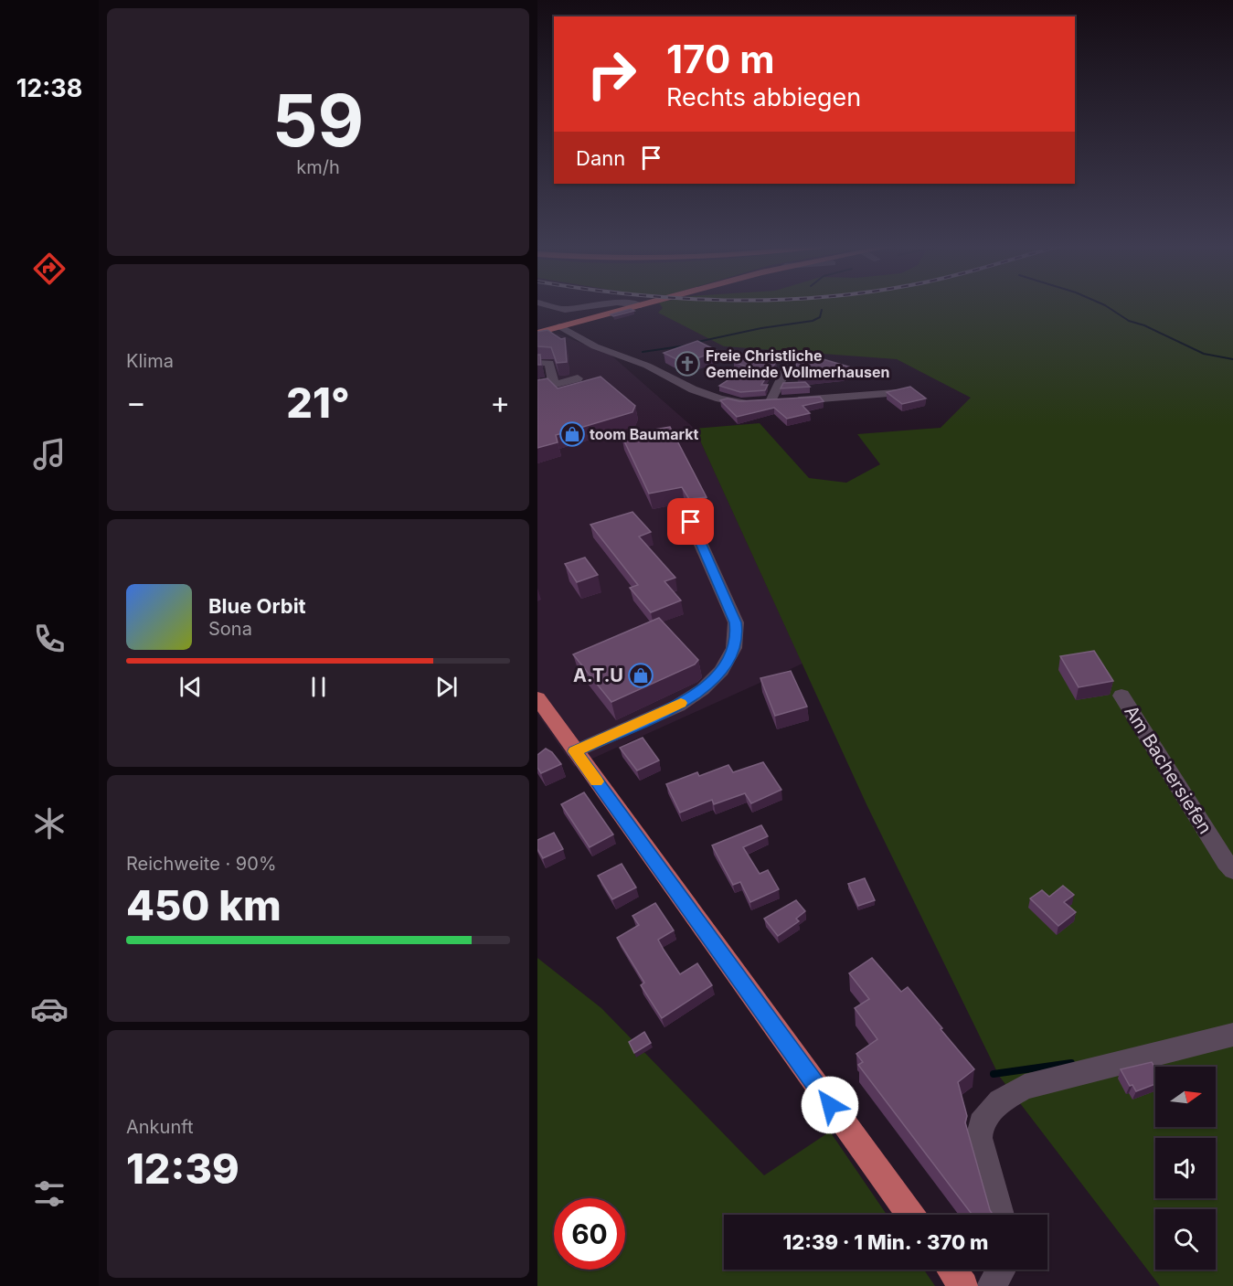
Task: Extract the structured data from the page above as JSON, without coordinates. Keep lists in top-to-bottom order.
{
  "streets": {
    "street": ["Am Bachersiefen"]
  },
  "places": {
    "church": ["Freie Christliche Gemeinde Vollmerhausen"],
    "shop": ["toom Baumarkt", "A.T.U"]
  },
  "north": "right",
  "page": {
    "tabs": "12:38",
    "tile": [
      ["59", "km/h"],
      "Klima",
      ["Reichweite · 90%", "450 km"],
      ["Ankunft", "12:39"]
    ],
    "turn": ["170 m", "Rechts abbiegen"],
    "then": "Dann",
    "heat": ["−", "21°", "+"],
    "song": ["Blue Orbit", "Sona"],
    "limit": "60",
    "trip": "12:39 · 1 Min. · 370 m"
  }
}
